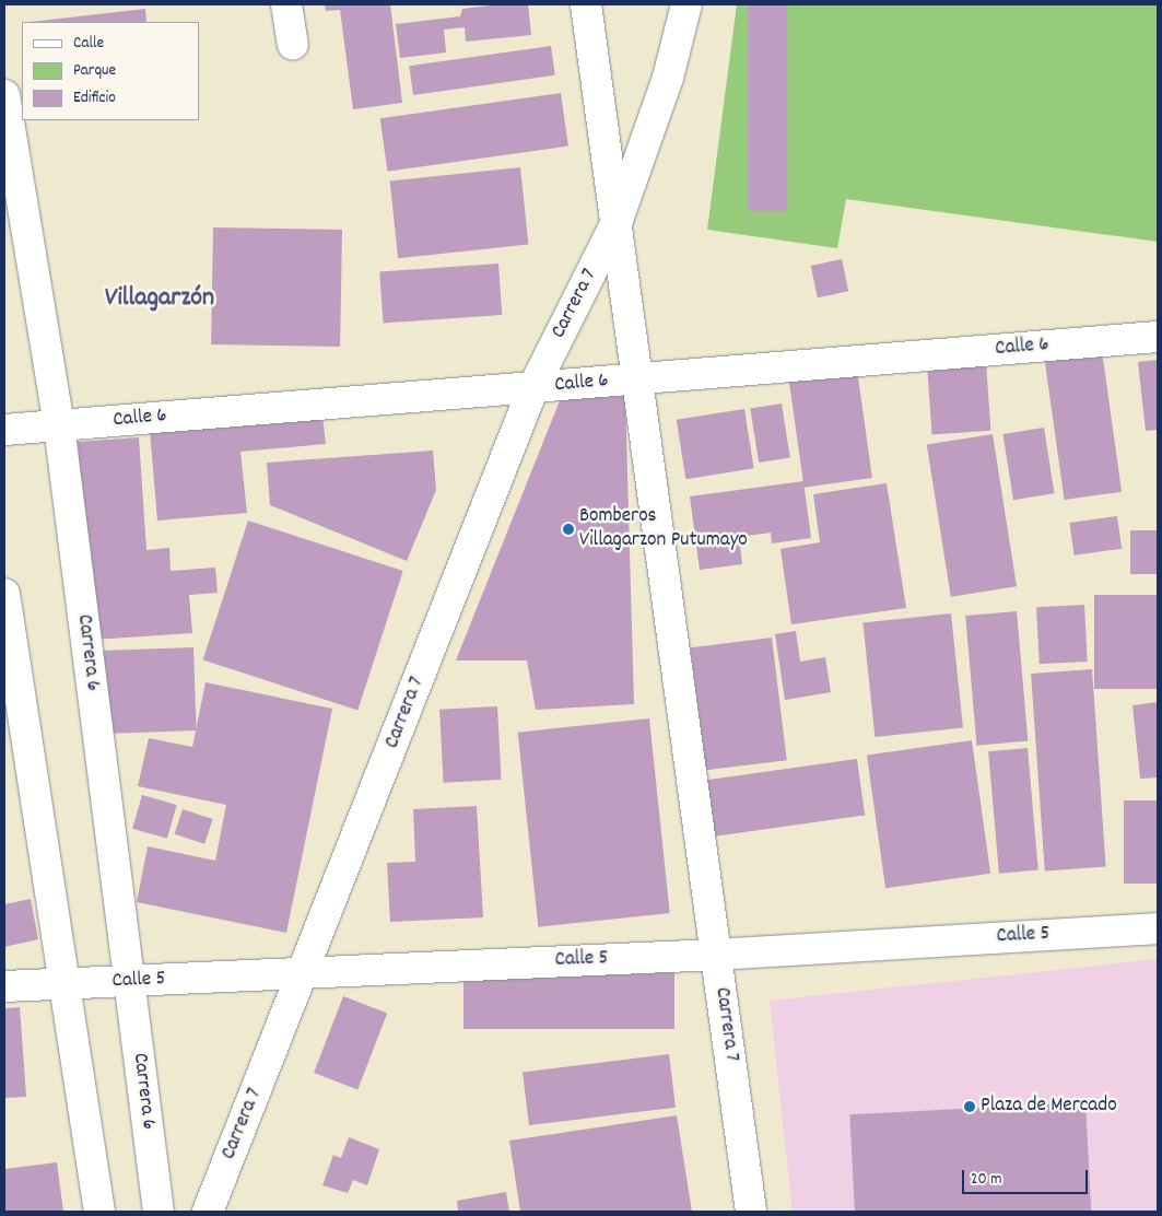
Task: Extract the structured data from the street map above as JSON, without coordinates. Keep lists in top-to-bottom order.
{
  "streets": {
    "street": [
      "Carrera 7",
      "Calle 6",
      "Carrera 6",
      "Calle 5"
    ]
  },
  "crossings": [
    ["Carrera 7", "Calle 6"],
    ["Carrera 7", "Calle 5"],
    ["Calle 6", "Carrera 6"],
    ["Carrera 6", "Calle 5"]
  ],
  "districts": ["Villagarzón"],
  "places": ["Bomberos Villagarzon Putumayo", "Plaza de Mercado"],
  "legend": ["Calle", "Parque", "Edificio"],
  "scale_bar": "20 m"
}
